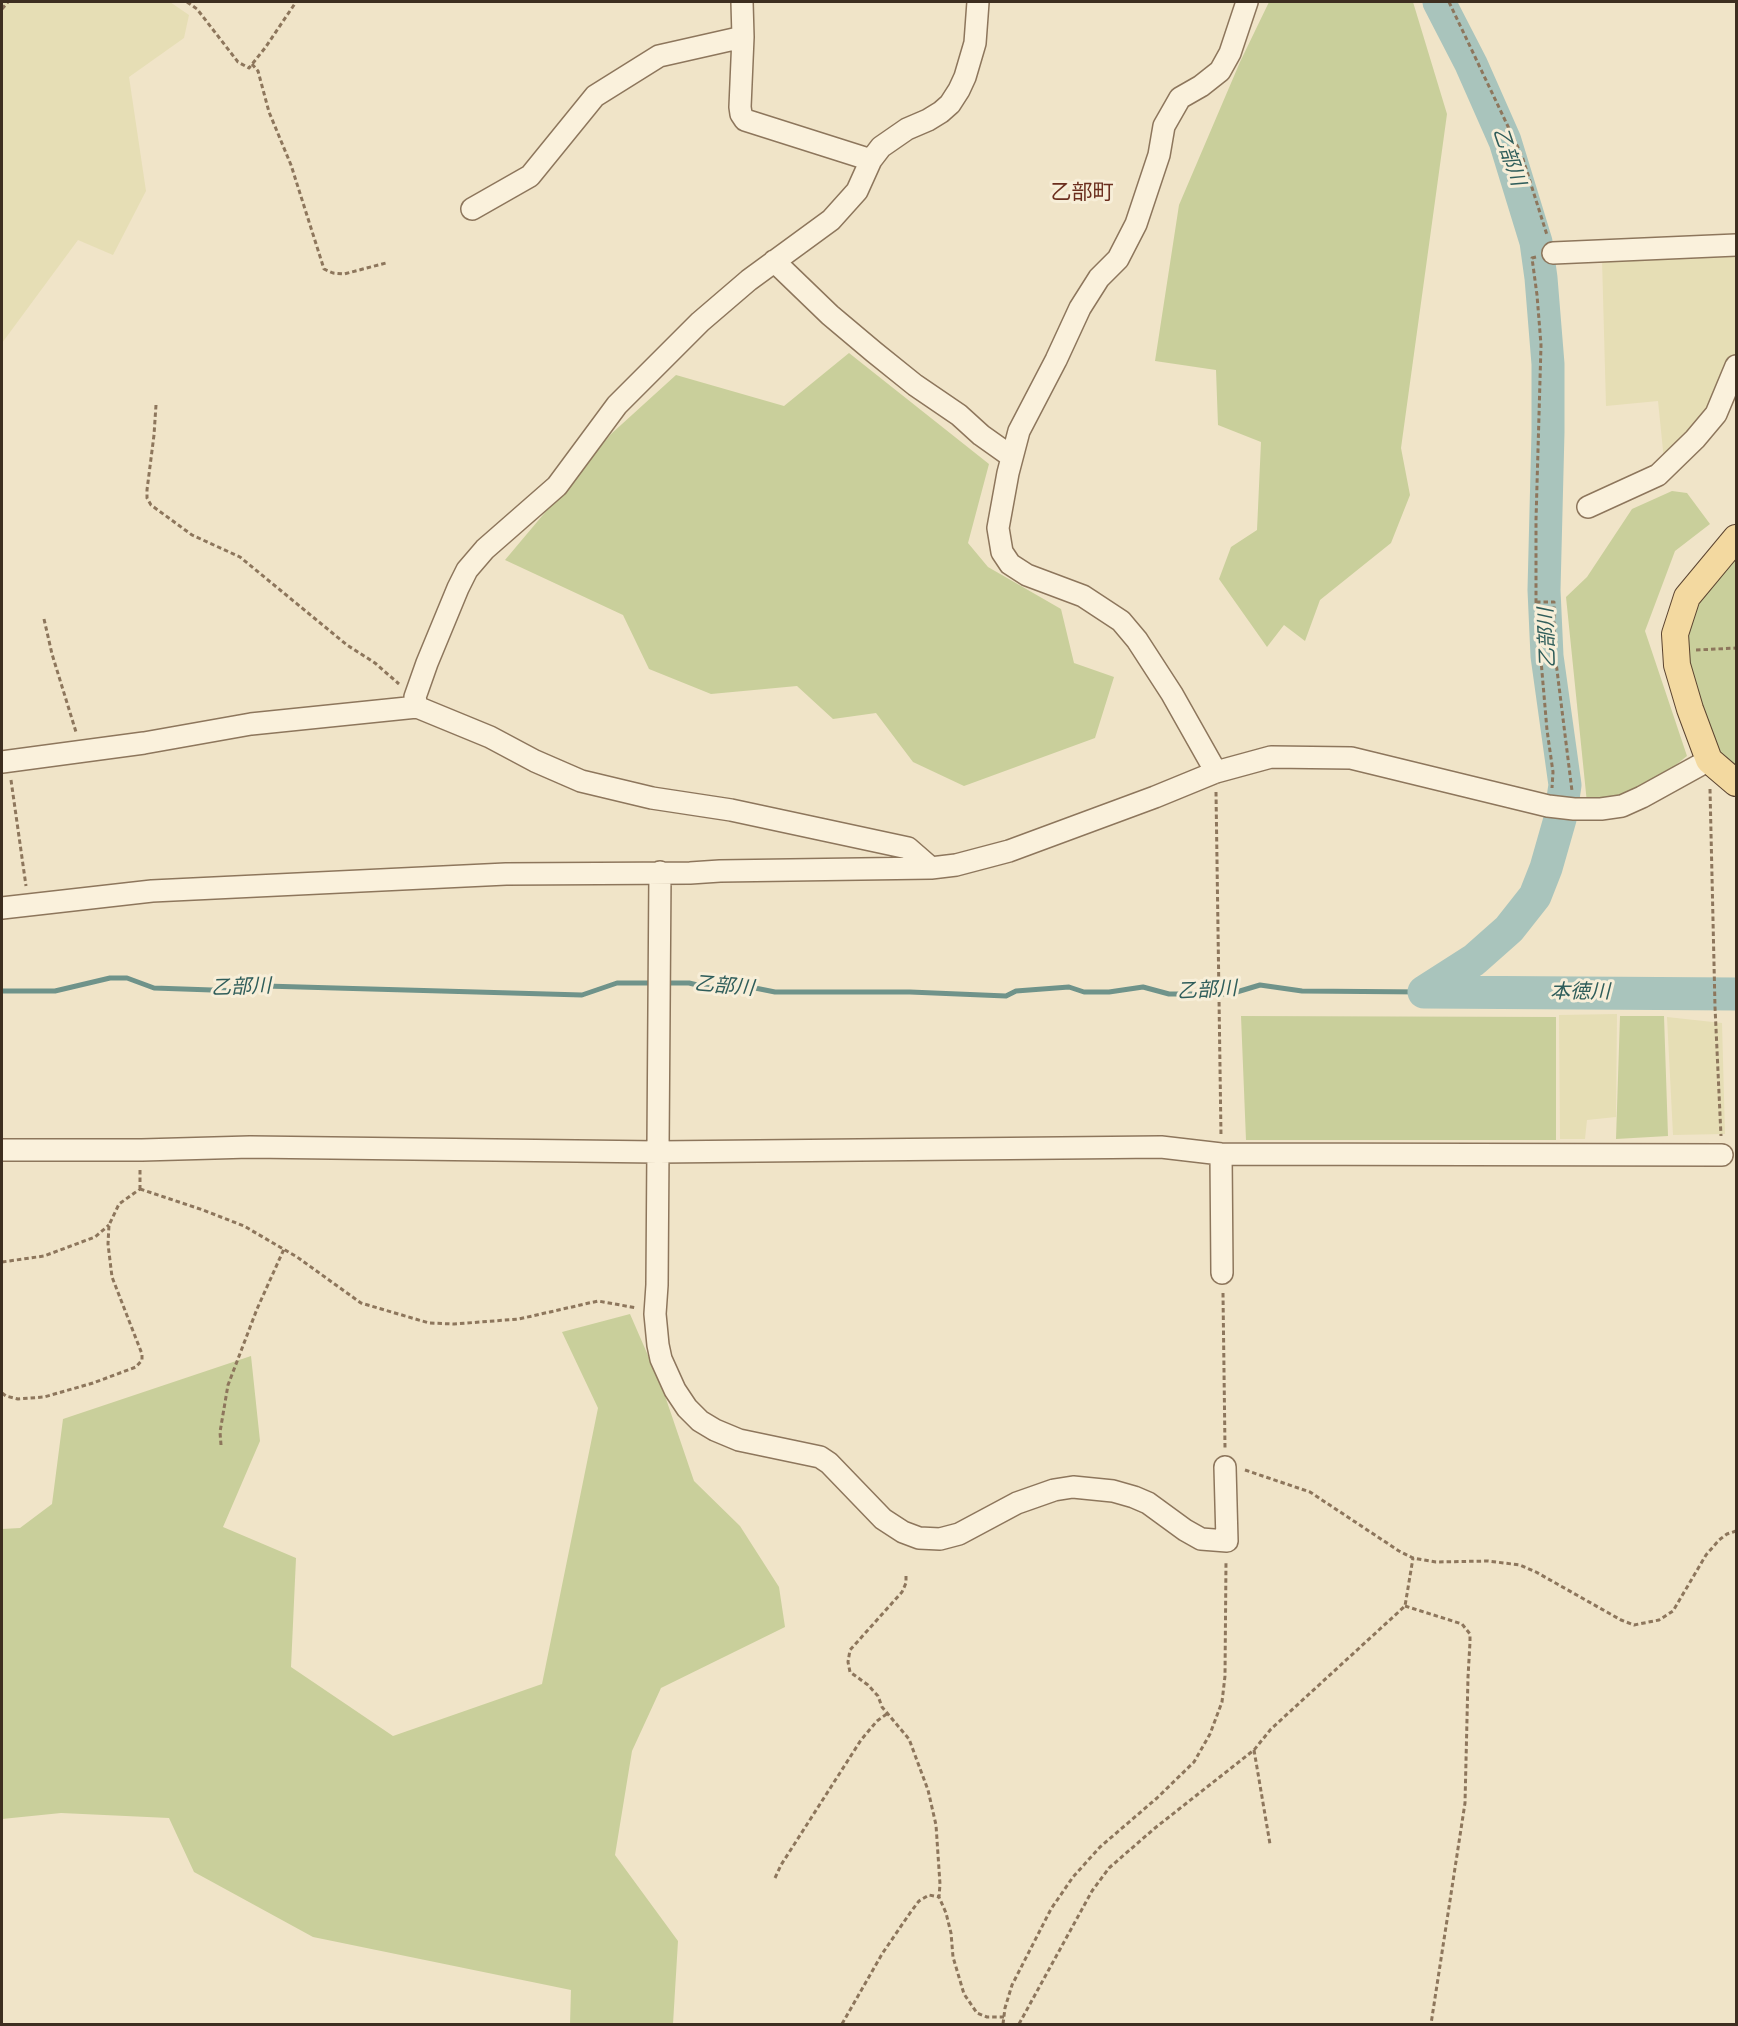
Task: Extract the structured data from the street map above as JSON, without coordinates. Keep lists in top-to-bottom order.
{
  "districts": ["乙部町"],
  "water": ["乙部川", "本徳川"]
}
